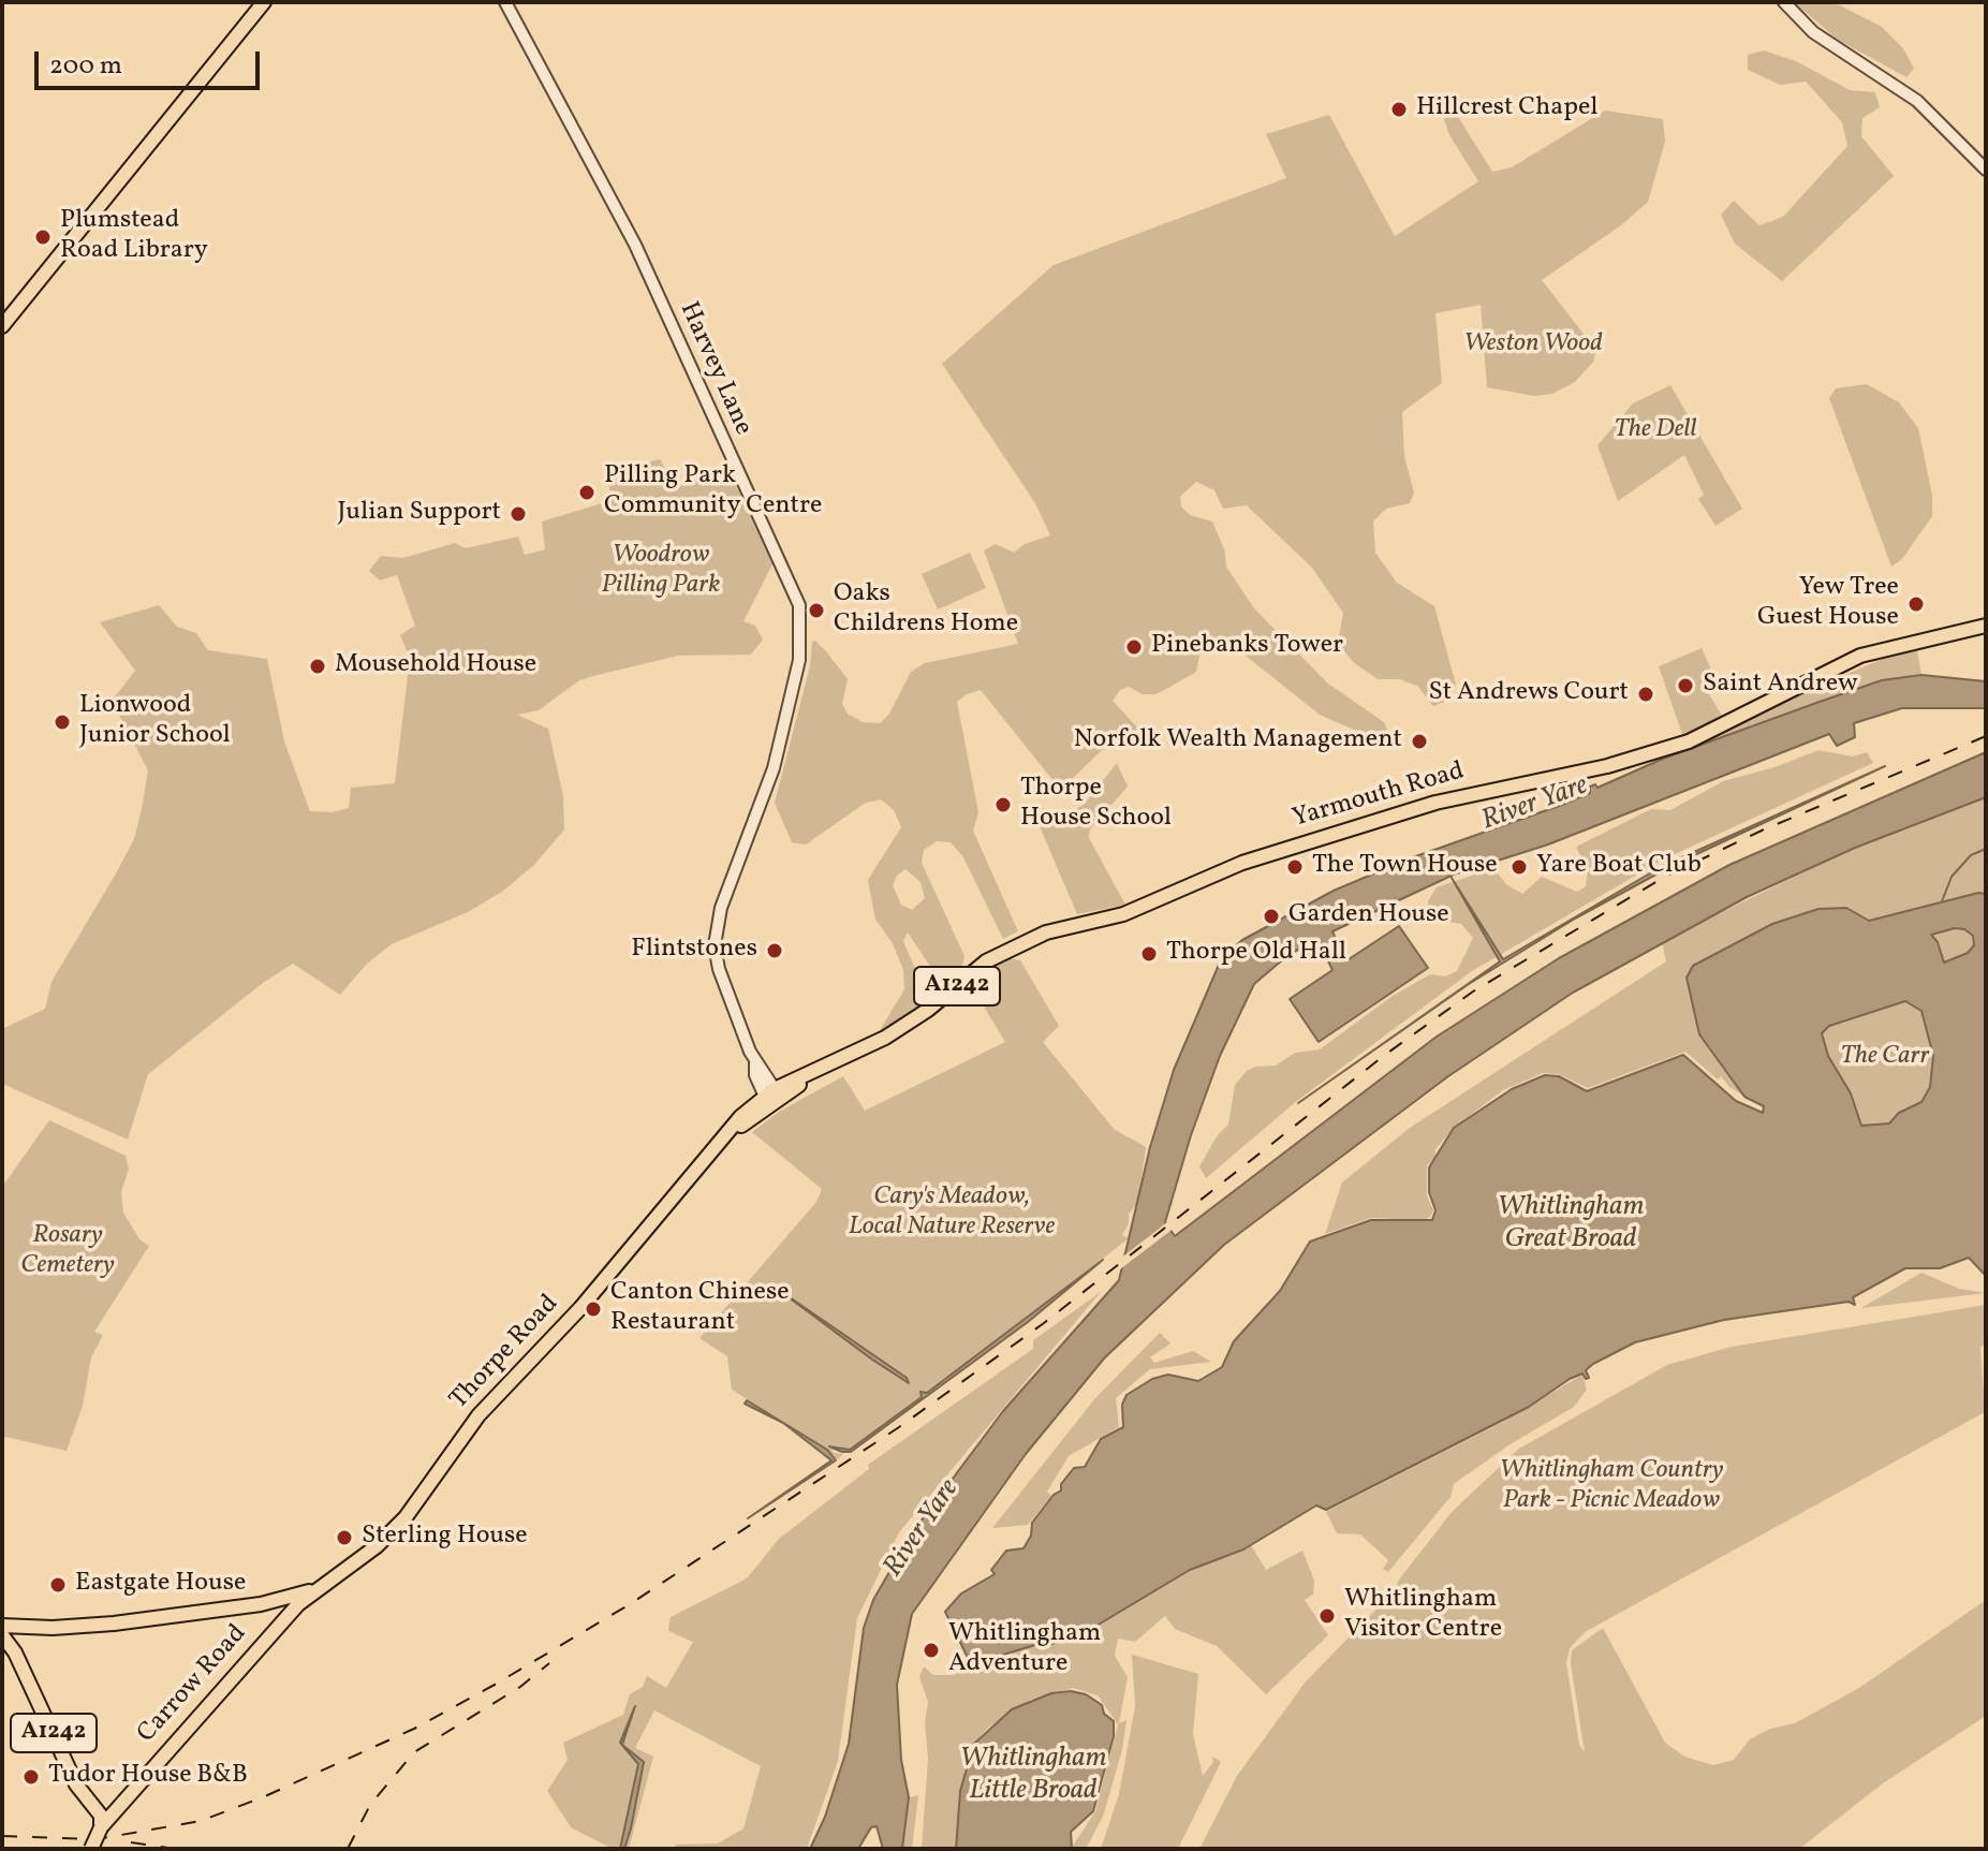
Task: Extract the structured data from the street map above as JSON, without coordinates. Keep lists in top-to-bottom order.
{
  "streets": {
    "main road": [
      "Yarmouth Road",
      "A1242",
      "Thorpe Road",
      "Carrow Road"
    ],
    "street": ["Harvey Lane"]
  },
  "crossings": [
    ["Harvey Lane", "Yarmouth Road"],
    ["Harvey Lane", "Thorpe Road"],
    ["Yarmouth Road", "Thorpe Road"],
    ["A1242", "Carrow Road"],
    ["Thorpe Road", "Carrow Road"]
  ],
  "water": ["River Yare", "Whitlingham Great Broad", "Whitlingham Little Broad"],
  "parks": [
    "Weston Wood",
    "The Dell",
    "Woodrow Pilling Park",
    "The Carr",
    "Cary's Meadow, Local Nature Reserve",
    "Rosary Cemetery",
    "Whitlingham Country Park - Picnic Meadow"
  ],
  "places": [
    "Hillcrest Chapel",
    "Plumstead Road Library",
    "Pilling Park Community Centre",
    "Julian Support",
    "Yew Tree Guest House",
    "Oaks Childrens Home",
    "Pinebanks Tower",
    "Mousehold House",
    "Saint Andrew",
    "St Andrews Court",
    "Lionwood Junior School",
    "Norfolk Wealth Management",
    "Thorpe House School",
    "The Town House",
    "Yare Boat Club",
    "Garden House",
    "Flintstones",
    "Thorpe Old Hall",
    "Canton Chinese Restaurant",
    "Sterling House",
    "Eastgate House",
    "Whitlingham Visitor Centre",
    "Whitlingham Adventure",
    "Tudor House B&B"
  ],
  "scale_bar": "200 m"
}
